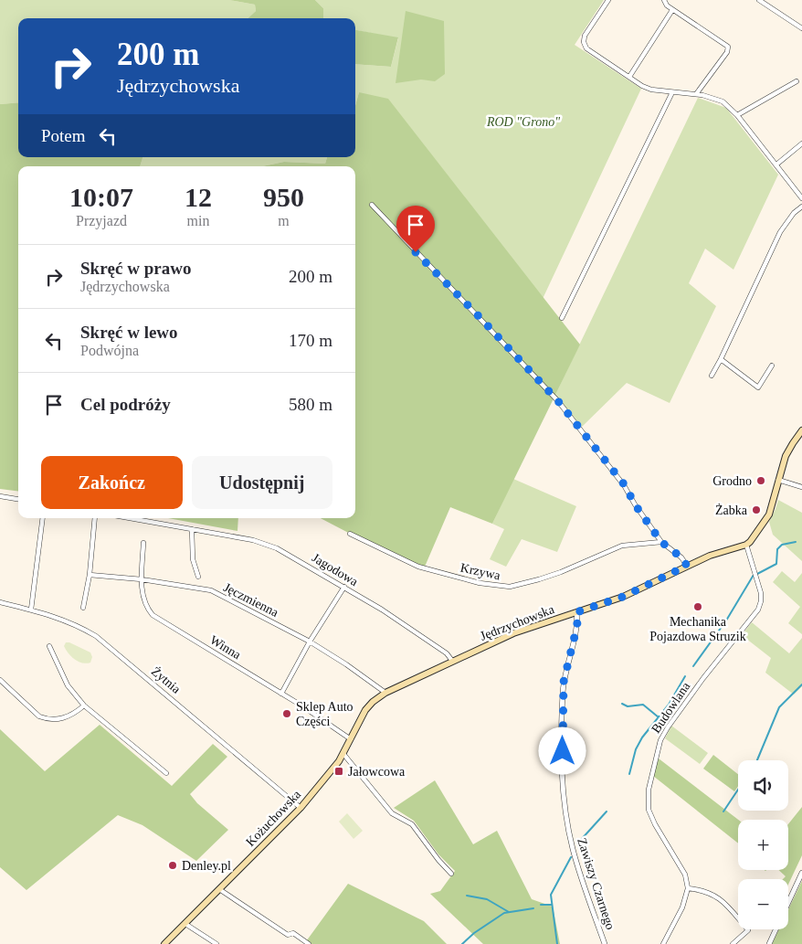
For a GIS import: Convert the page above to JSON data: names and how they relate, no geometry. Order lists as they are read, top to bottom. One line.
{"streets":{"main road":["Jędrzychowska","Kożuchowska"],"street":["Jagodowa","Krzywa","Jęczmienna","Winna","Żytnia","Budowlana","Zawiszy Czarnego"]},"crossings":[["Jagodowa","Jędrzychowska"],["Jęczmienna","Jędrzychowska"],["Jęczmienna","Winna"],["Jędrzychowska","Winna"],["Jędrzychowska","Budowlana"],["Jędrzychowska","Kożuchowska"],["Jędrzychowska","Zawiszy Czarnego"],["Winna","Kożuchowska"],["Żytnia","Kożuchowska"]],"parks":["ROD \"Grono\""],"places":{"other":["Grodno","Żabka","Mechanika Pojazdowa Struzik","Sklep Auto Części","Denley.pl"],"transit":["Jałowcowa"]},"page":{"turn":["200 m","Jędrzychowska"],"then":"Potem","eta":["10:07","Przyjazd","12","min","950","m"],"list":[{"name":"Skręć w prawo","note":"Jędrzychowska","value":"200 m"},{"name":"Skręć w lewo","note":"Podwójna","value":"170 m"},{"name":"Cel podróży","value":"580 m"}],"buttons":["Zakończ","Udostępnij"],"map_buttons":["+","−"]}}
